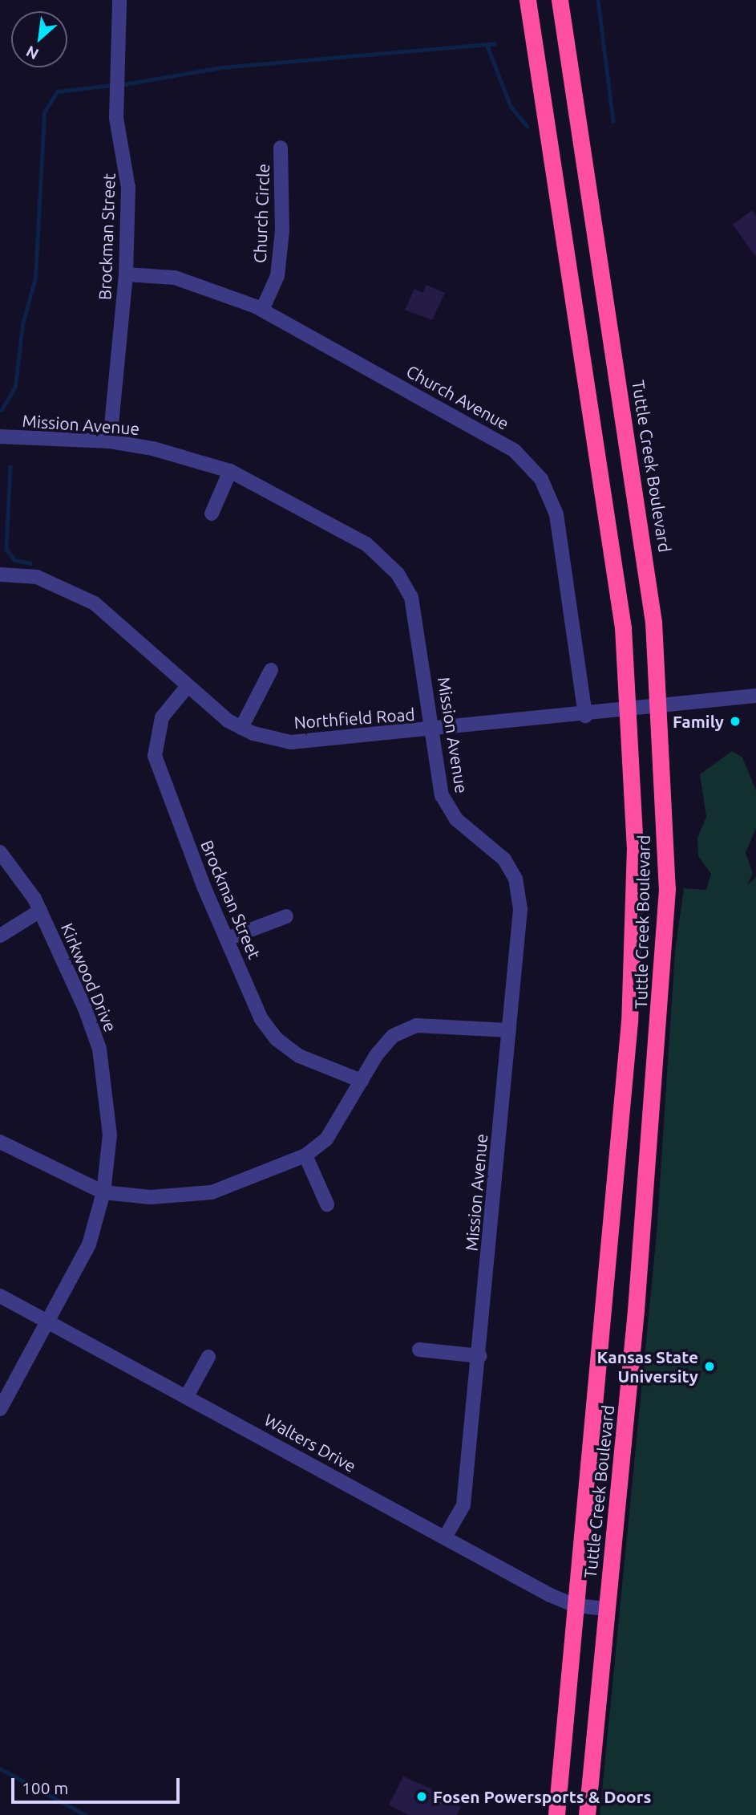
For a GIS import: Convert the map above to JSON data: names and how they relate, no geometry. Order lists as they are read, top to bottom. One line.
{"streets":{"highway":["Tuttle Creek Boulevard"],"street":["Church Circle","Brockman Street","Church Avenue","Mission Avenue","Northfield Road","Kirkwood Drive","Walters Drive"]},"crossings":[["Church Circle","Church Avenue"],["Brockman Street","Church Avenue"],["Brockman Street","Mission Avenue"],["Brockman Street","Northfield Road"],["Church Avenue","Northfield Road"],["Mission Avenue","Northfield Road"],["Mission Avenue","Walters Drive"],["Tuttle Creek Boulevard","Northfield Road"],["Tuttle Creek Boulevard","Walters Drive"],["Kirkwood Drive","Walters Drive"]],"places":["Family","Kansas State University","Fosen Powersports & Doors"],"scale_bar":"100 m","north":"bottom left"}
